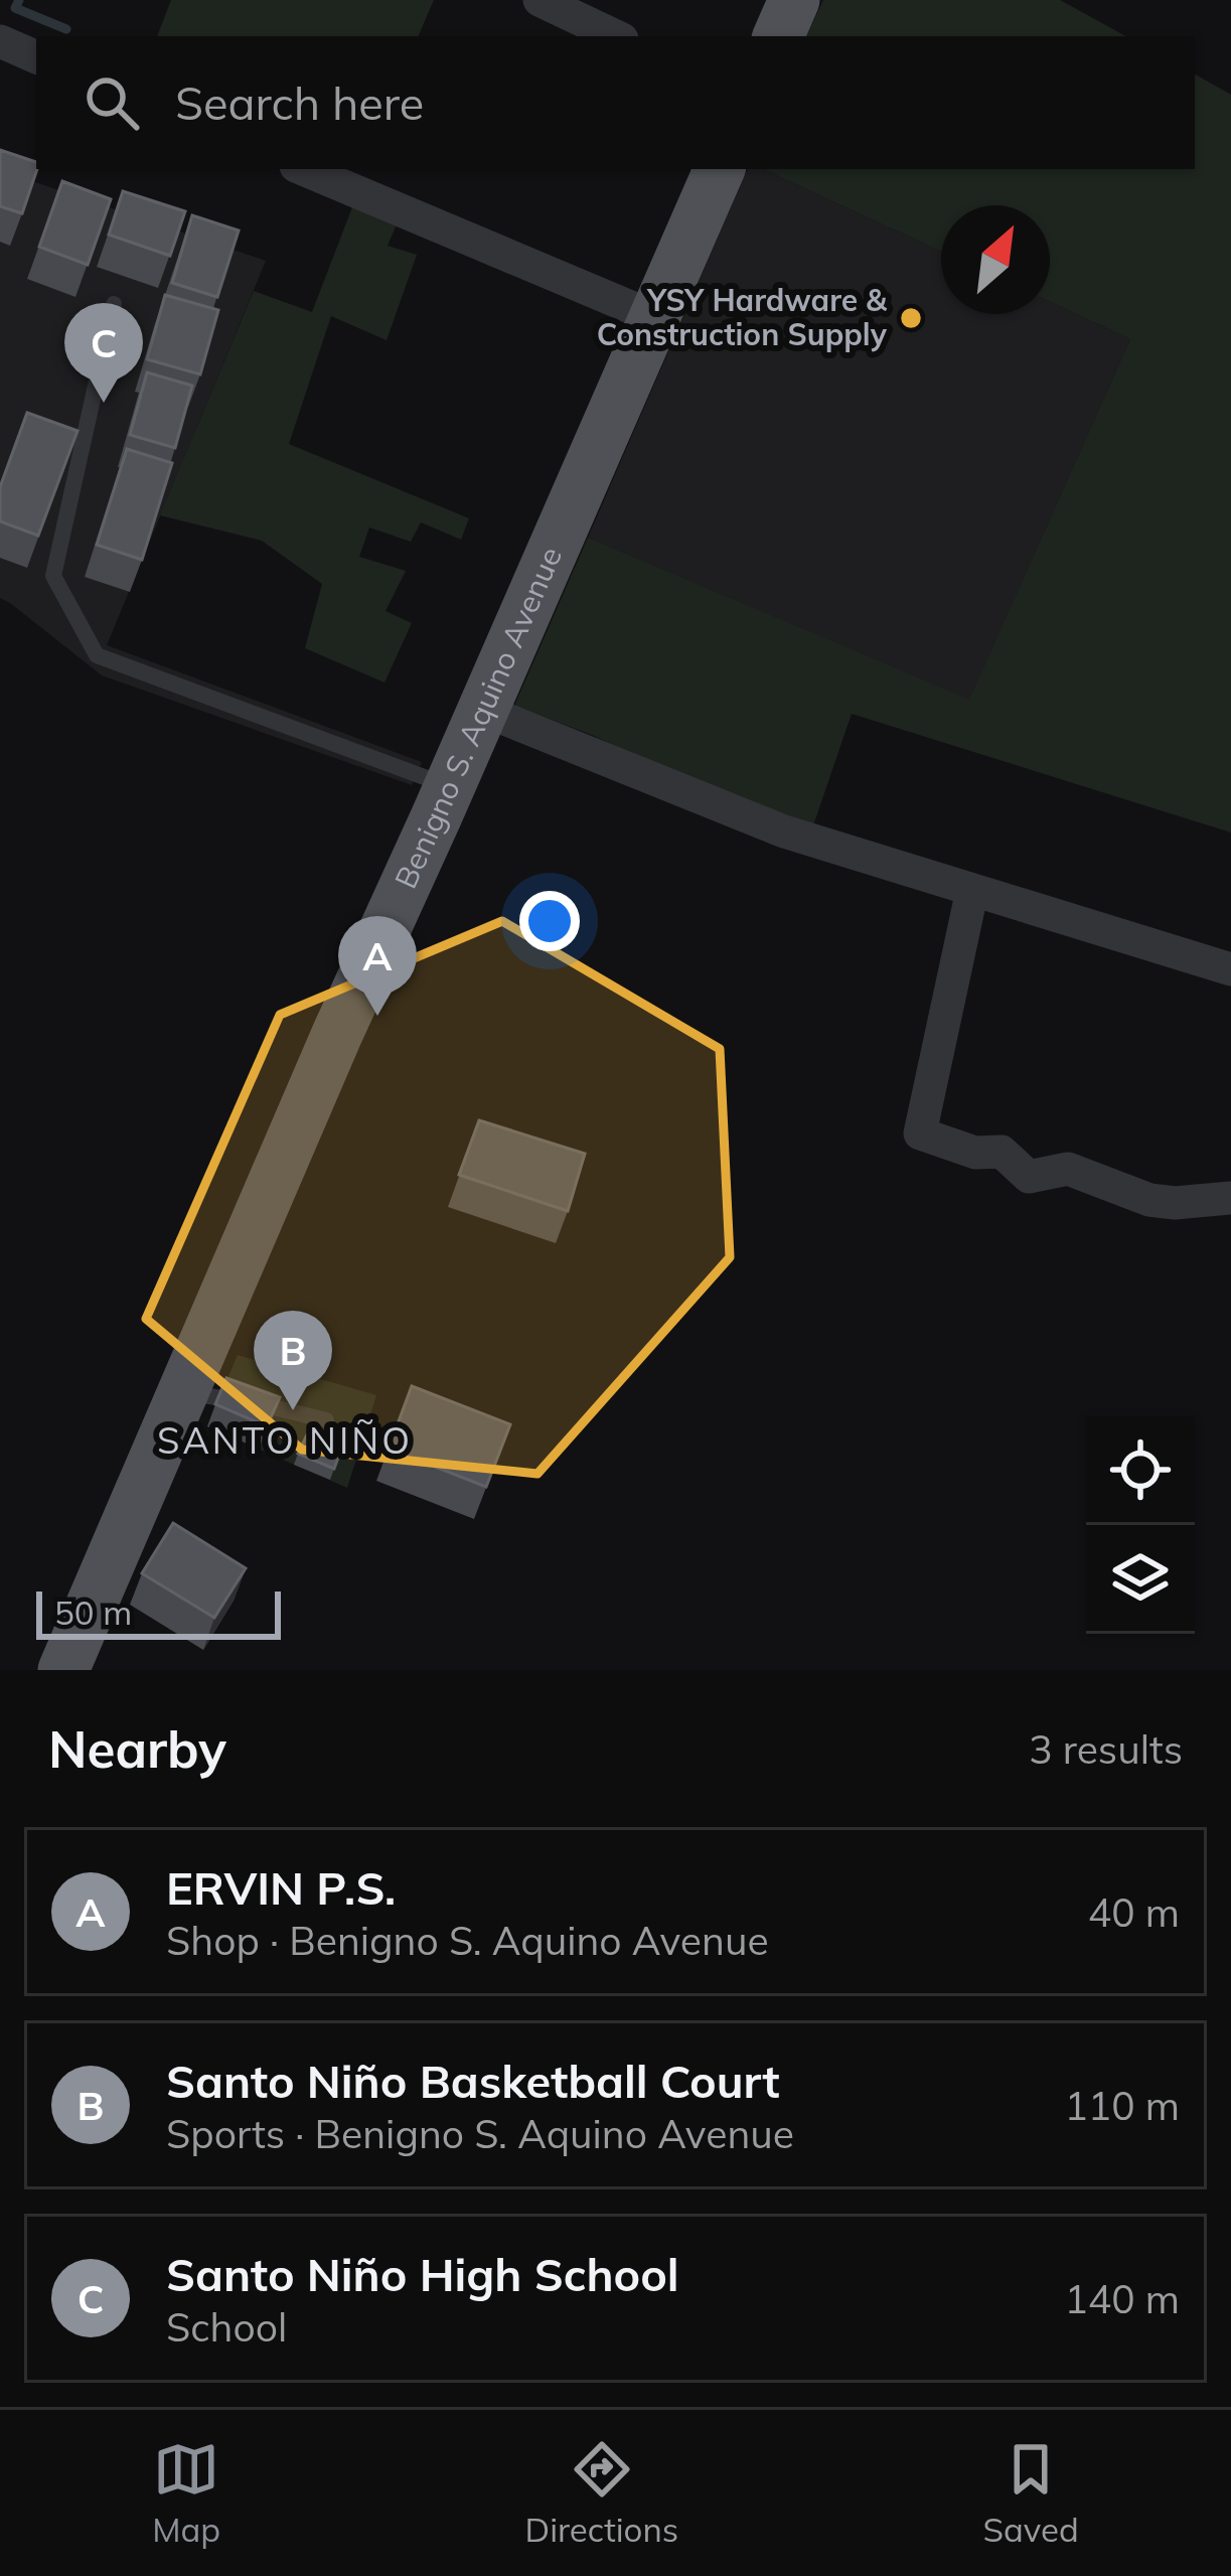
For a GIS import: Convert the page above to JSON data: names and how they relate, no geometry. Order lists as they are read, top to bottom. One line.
{"streets":{"main road":["Benigno S. Aquino Avenue"]},"districts":["SANTO NIÑO"],"places":["YSY Hardware & Construction Supply"],"scale_bar":"50 m","north":"top right","page":{"search":"Search here","pins":["C","A","B"],"scale":"50 m","heading":["Nearby","3 results"],"list":[{"mark":"A","name":"ERVIN P.S.","note":"Shop · Benigno S. Aquino Avenue","value":"40 m"},{"mark":"B","name":"Santo Niño Basketball Court","note":"Sports · Benigno S. Aquino Avenue","value":"110 m"},{"mark":"C","name":"Santo Niño High School","note":"School","value":"140 m"}],"nav":["Map","Directions","Saved"]}}
